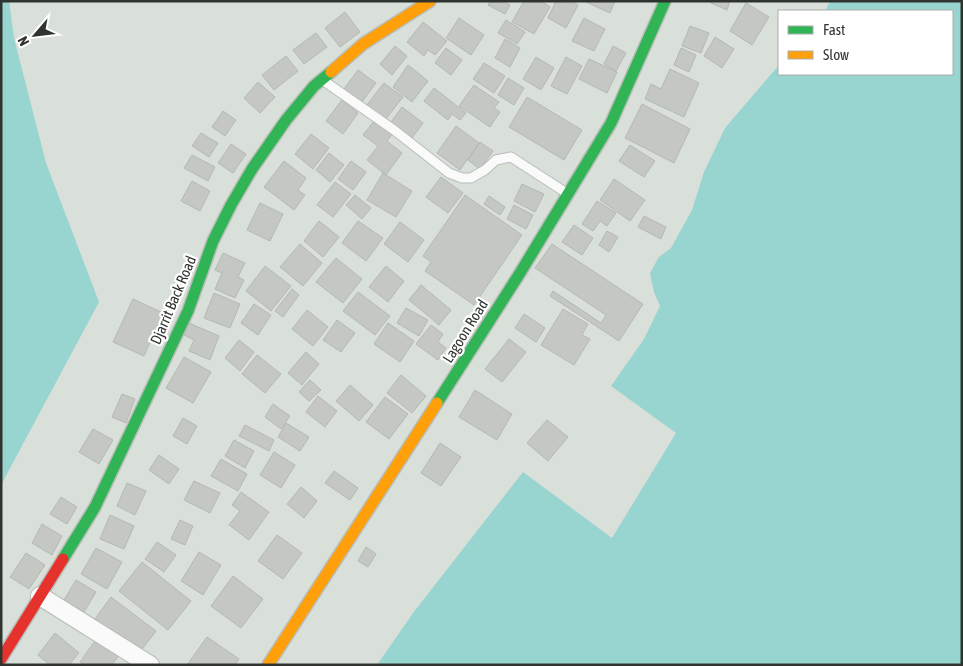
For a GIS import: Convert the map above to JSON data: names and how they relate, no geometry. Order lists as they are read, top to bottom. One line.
{"streets":{"street":["Djarrit Back Road","Lagoon Road"]},"legend":["Fast","Slow"],"north":"bottom left"}
